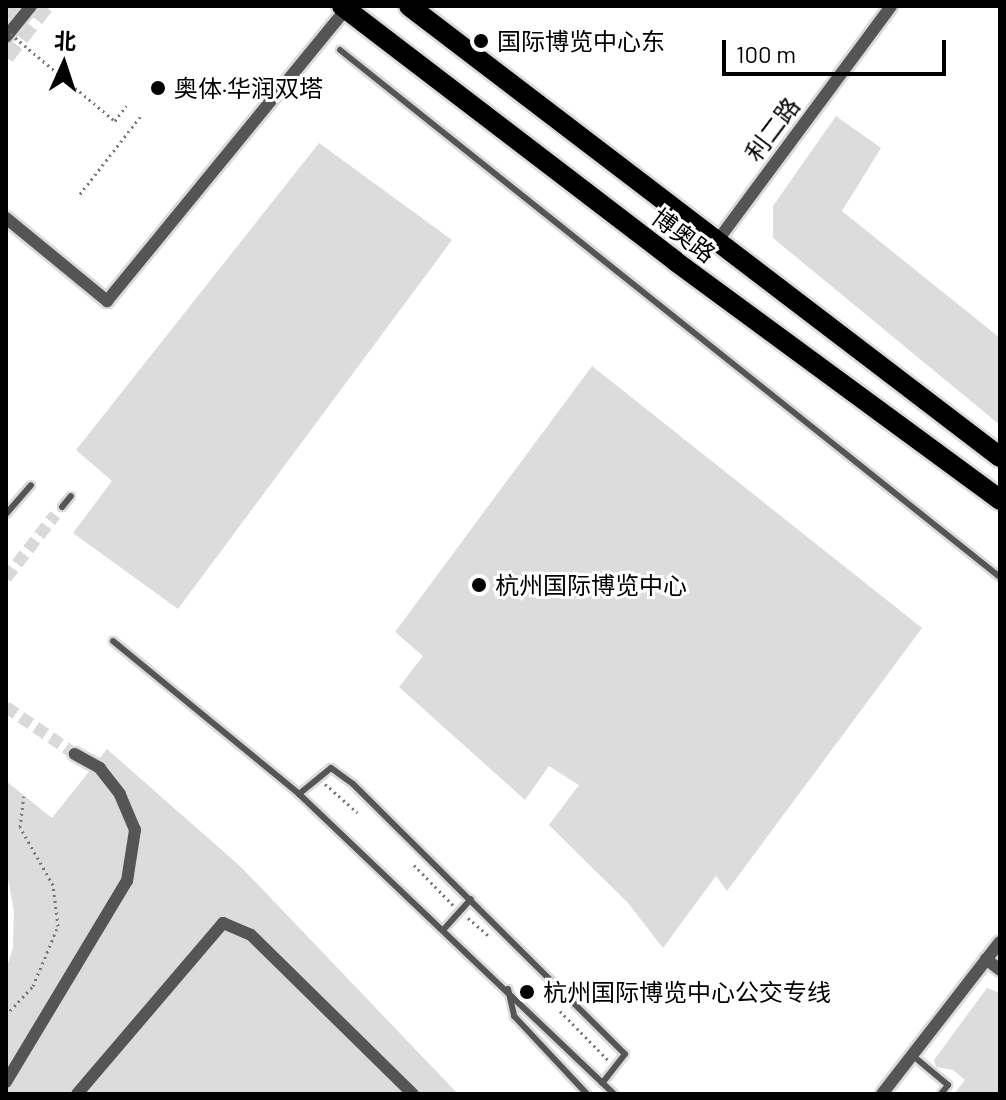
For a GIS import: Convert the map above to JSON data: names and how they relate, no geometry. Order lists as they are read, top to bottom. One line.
{"streets":{"main road":["博奥路"],"street":["利二路"]},"crossings":[["利二路","博奥路"]],"places":["国际博览中心东","奥体·华润双塔","杭州国际博览中心","杭州国际博览中心公交专线"],"scale_bar":"100 m","north":"top"}
